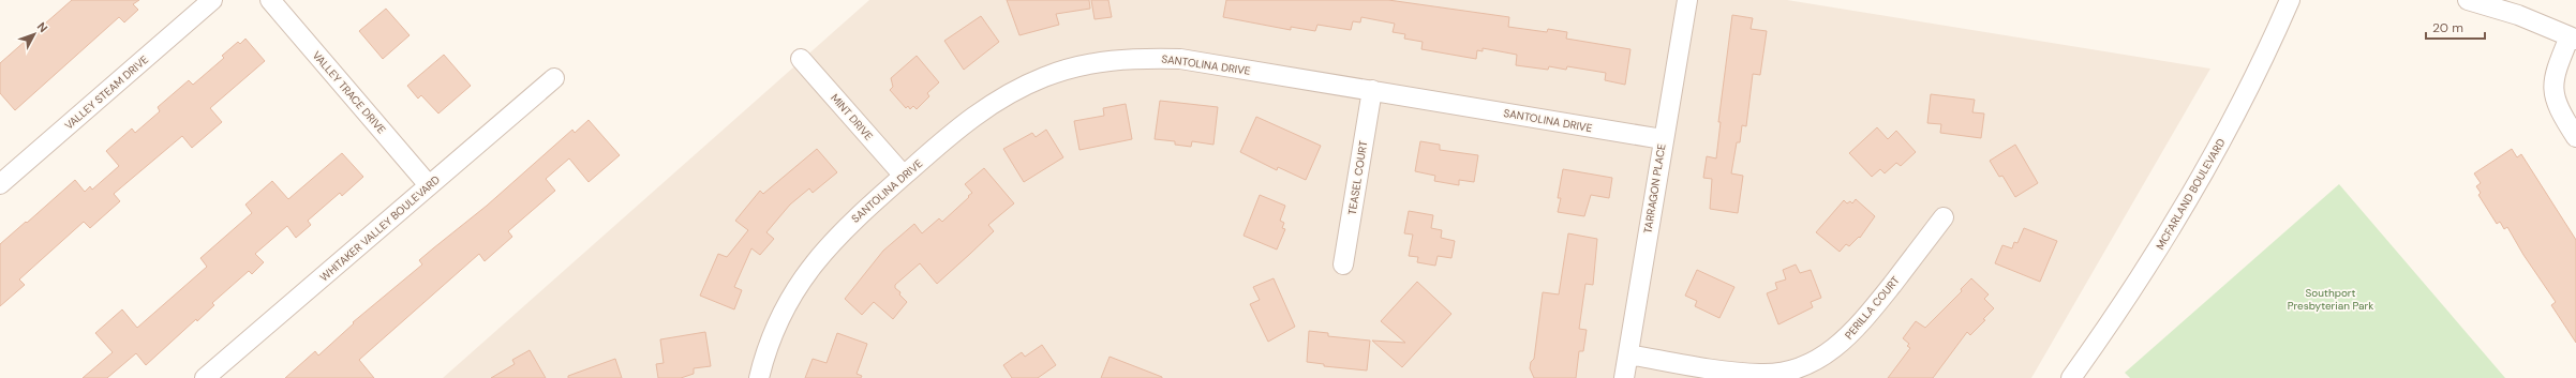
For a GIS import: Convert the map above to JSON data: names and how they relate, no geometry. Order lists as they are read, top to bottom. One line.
{"streets":{"street":["SANTOLINA DRIVE","VALLEY STEAM DRIVE","VALLEY TRACE DRIVE","MINT DRIVE","TEASEL COURT","TARRAGON PLACE","MCFARLAND BOULEVARD","WHITAKER VALLEY BOULEVARD","PERILLA COURT"]},"crossings":[["SANTOLINA DRIVE","MINT DRIVE"],["SANTOLINA DRIVE","TEASEL COURT"],["SANTOLINA DRIVE","TARRAGON PLACE"],["VALLEY TRACE DRIVE","WHITAKER VALLEY BOULEVARD"],["TARRAGON PLACE","PERILLA COURT"]],"parks":["Southport Presbyterian Park"],"scale_bar":"20 m","north":"top right"}
